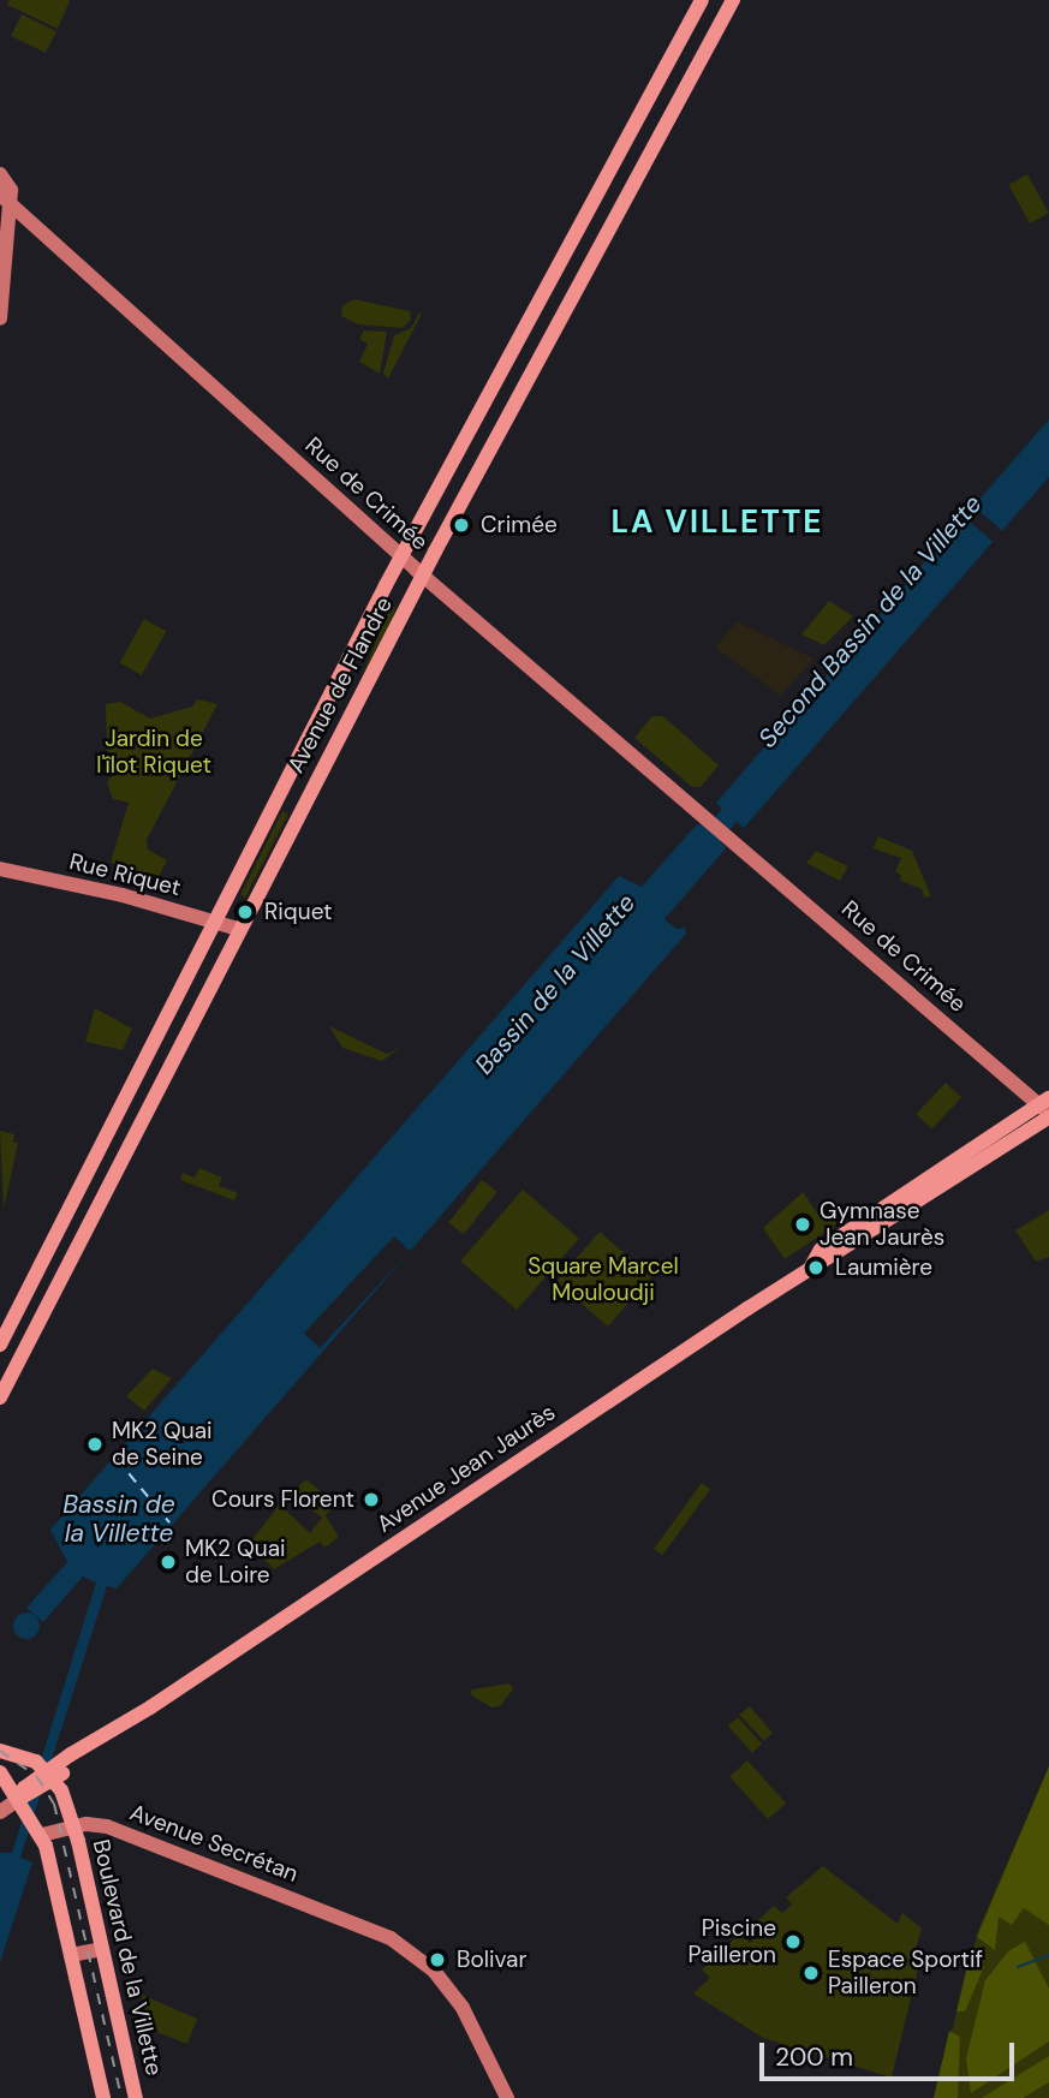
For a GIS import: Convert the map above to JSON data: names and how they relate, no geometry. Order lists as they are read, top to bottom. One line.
{"streets":{"main road":["Avenue de Flandre","Avenue Jean Jaurès","Boulevard de la Villette"],"street":["Rue de Crimée","Rue Riquet","Avenue Secrétan"]},"crossings":[["Rue de Crimée","Avenue de Flandre"],["Rue de Crimée","Avenue Jean Jaurès"],["Avenue de Flandre","Rue Riquet"],["Avenue Jean Jaurès","Boulevard de la Villette"],["Avenue Secrétan","Boulevard de la Villette"]],"districts":["LA VILLETTE"],"water":["Second Bassin de la Villette","Bassin de la Villette"],"parks":["Jardin de l'îlot Riquet","Square Marcel Mouloudji"],"places":["Crimée","Riquet","Gymnase Jean Jaurès","Laumière","MK2 Quai de Seine","Cours Florent","MK2 Quai de Loire","Piscine Pailleron","Bolivar","Espace Sportif Pailleron"],"scale_bar":"200 m"}
